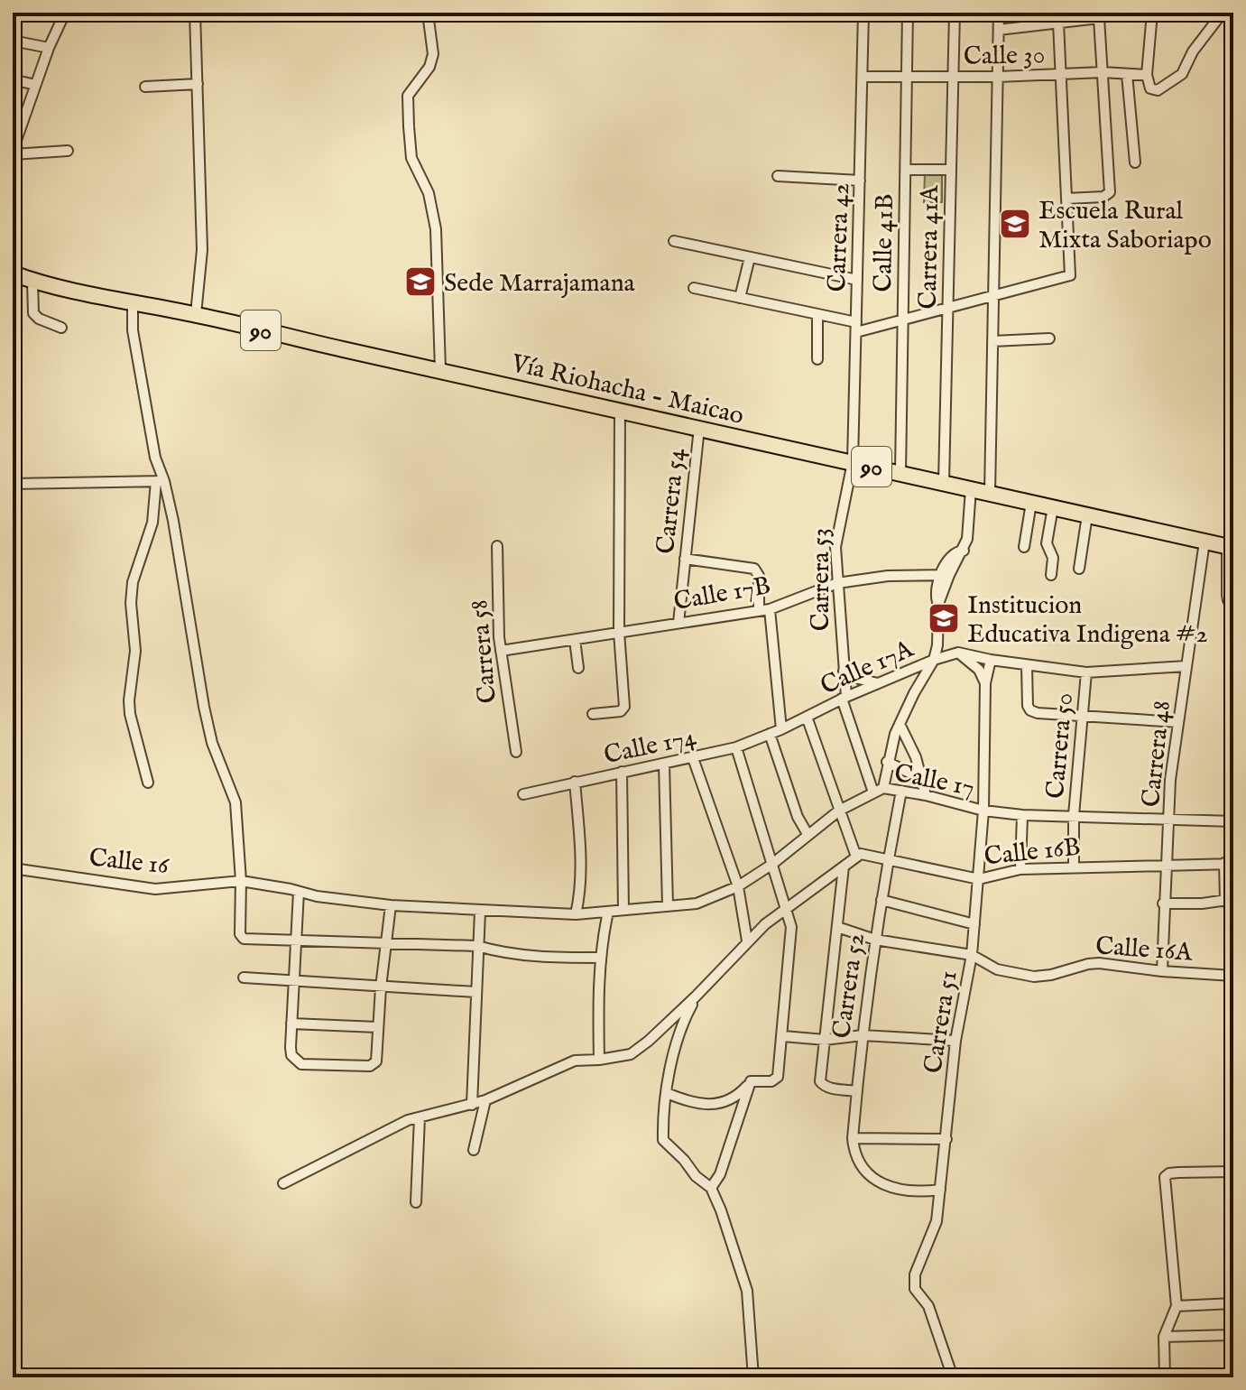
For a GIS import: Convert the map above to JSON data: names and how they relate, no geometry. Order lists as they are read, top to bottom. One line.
{"streets":{"highway":["90","Vía Riohacha - Maicao"],"street":["Calle 30","Carrera 42","Calle 41B","Carrera 41A","Carrera 54","Carrera 53","Calle 17B","Carrera 58","Calle 17A","Calle 174","Carrera 50","Carrera 48","Calle 17","Calle 16B","Calle 16","Calle 16A","Carrera 52","Carrera 51"]},"crossings":[["Calle 30","Carrera 42"],["Calle 30","Calle 41B"],["Calle 30","Carrera 41A"],["Carrera 42","Vía Riohacha - Maicao"],["Carrera 42","Carrera 53"],["Calle 41B","Vía Riohacha - Maicao"],["Carrera 41A","Vía Riohacha - Maicao"],["Vía Riohacha - Maicao","Carrera 54"],["Vía Riohacha - Maicao","Carrera 53"],["Vía Riohacha - Maicao","Carrera 48"],["Carrera 54","Calle 17B"],["Carrera 53","Calle 17B"],["Carrera 53","Calle 17A"],["Carrera 53","Calle 174"],["Carrera 53","Calle 17"],["Calle 17B","Carrera 58"],["Calle 17A","Calle 174"],["Calle 17A","Carrera 50"],["Calle 17A","Carrera 48"],["Calle 17A","Carrera 51"],["Carrera 50","Calle 17"],["Carrera 50","Calle 16B"],["Carrera 48","Calle 17"],["Carrera 48","Calle 16B"],["Carrera 48","Calle 16A"],["Calle 17","Calle 16"],["Calle 17","Carrera 52"],["Calle 17","Carrera 51"],["Calle 16B","Carrera 52"],["Calle 16B","Carrera 51"],["Calle 16A","Carrera 51"],["Carrera 52","Carrera 51"]],"places":{"school or university":["Escuela Rural Mixta Saboriapo","Sede Marrajamana","Institucion Educativa Indigena #2"]}}
